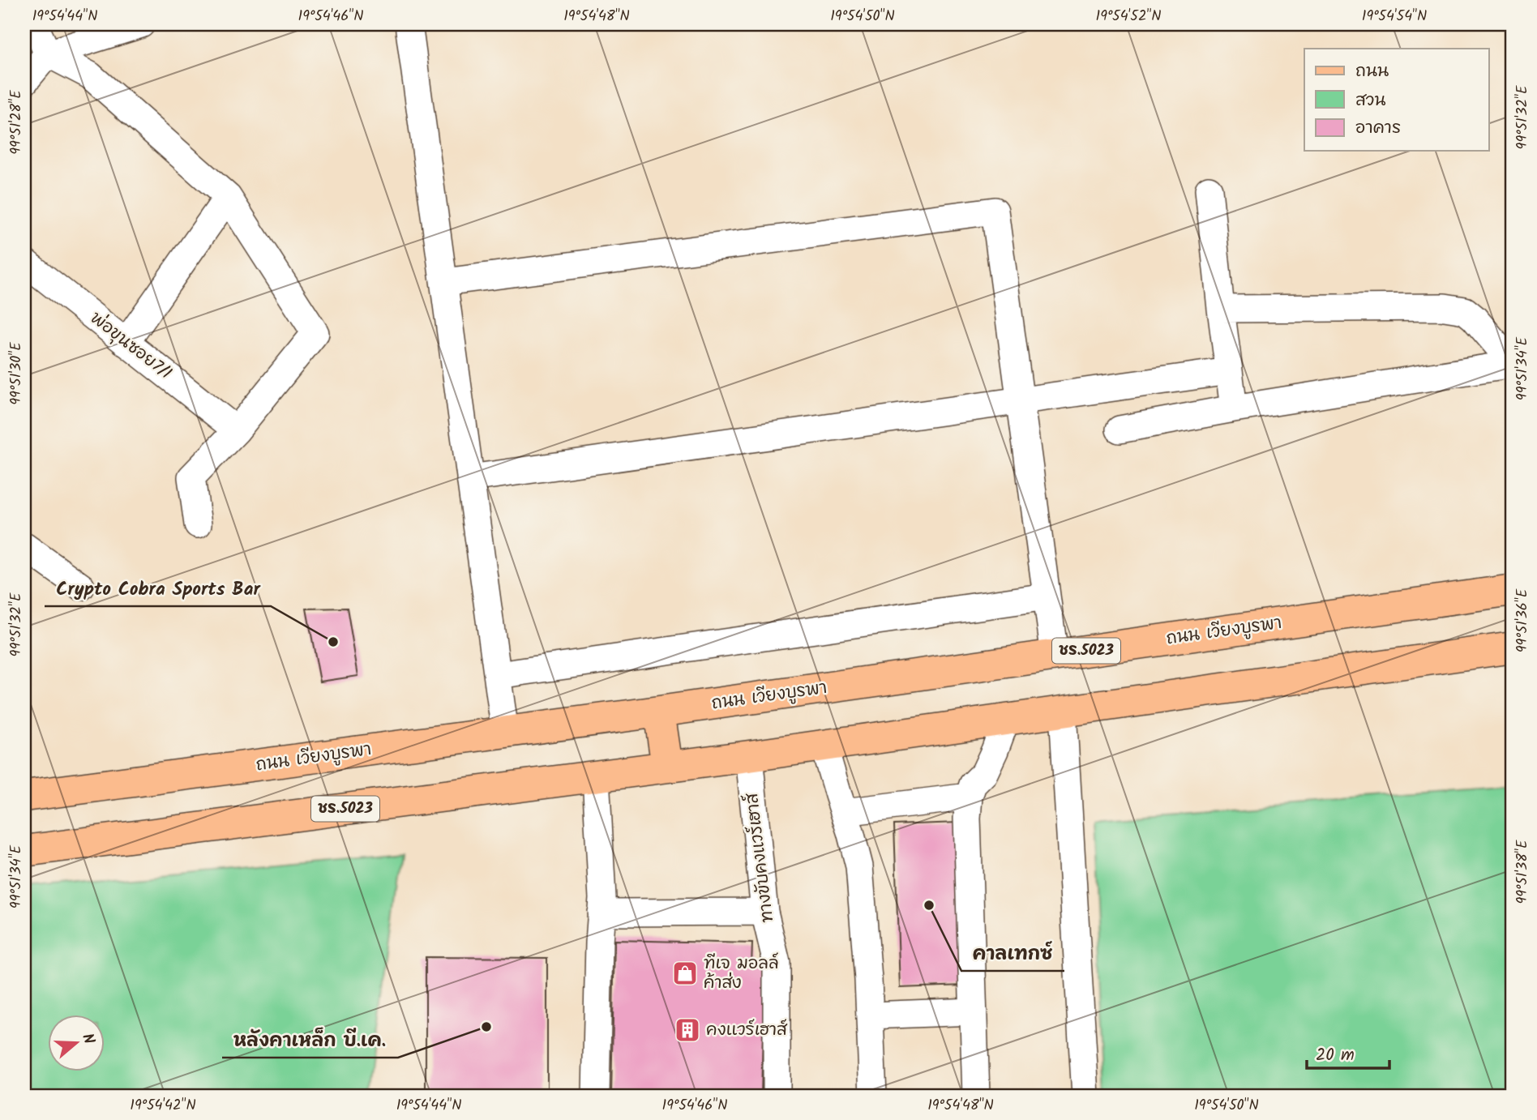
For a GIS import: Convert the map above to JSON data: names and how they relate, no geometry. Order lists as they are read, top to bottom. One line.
{"streets":{"main road":["ถนน เวียงบูรพา","ชร.5023"],"street":["พ่อขุนซอย7/1","ทางขับคงแวร์เฮาส์"]},"crossings":[["ชร.5023","ทางขับคงแวร์เฮาส์"]],"places":{"other":["Crypto Cobra Sports Bar","คาลเทกซ์","หลังคาเหล็ก บี.เค."],"shop":["ทีเจ มอลล์ ค้าส่ง"],"building":["คงแวร์เฮาส์"]},"legend":["ถนน","สวน","อาคาร"],"scale_bar":"20 m","north":"right","coordinates":["19°54'44\"N","19°54'46\"N","19°54'48\"N","19°54'50\"N","19°54'52\"N","19°54'54\"N","99°51'32\"E","99°51'28\"E","99°51'34\"E","99°51'30\"E","99°51'36\"E","99°51'38\"E","19°54'42\"N"]}
